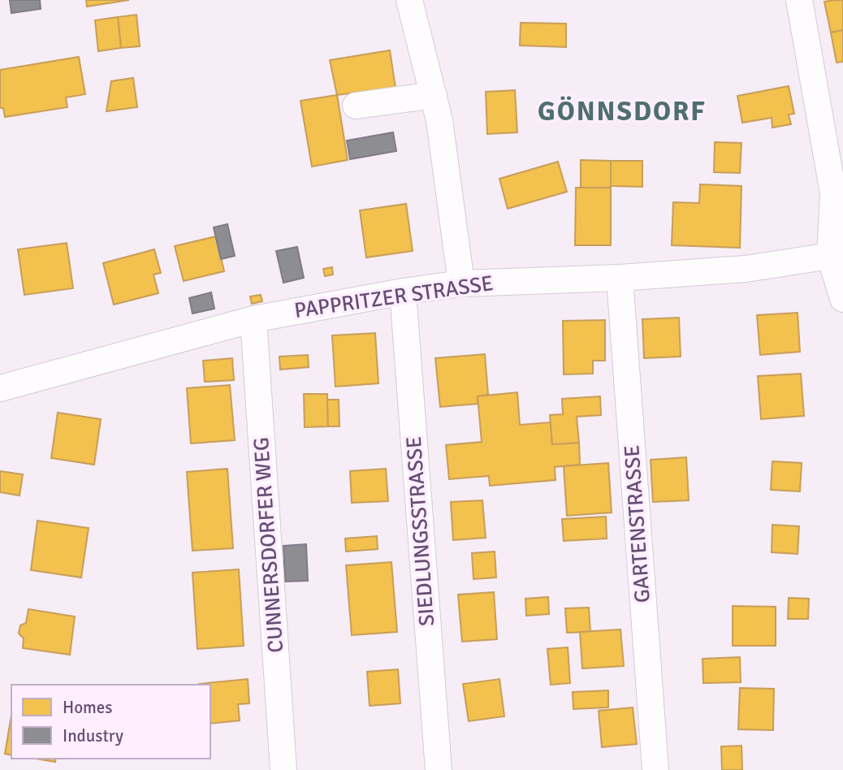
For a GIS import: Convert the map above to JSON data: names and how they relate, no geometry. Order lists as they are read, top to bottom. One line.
{"streets":{"street":["PAPPRITZER STRASSE","GARTENSTRASSE","SIEDLUNGSSTRASSE","CUNNERSDORFER WEG"]},"crossings":[["PAPPRITZER STRASSE","GARTENSTRASSE"],["PAPPRITZER STRASSE","SIEDLUNGSSTRASSE"],["PAPPRITZER STRASSE","CUNNERSDORFER WEG"]],"districts":["GÖNNSDORF"],"legend":["Homes","Industry"]}
